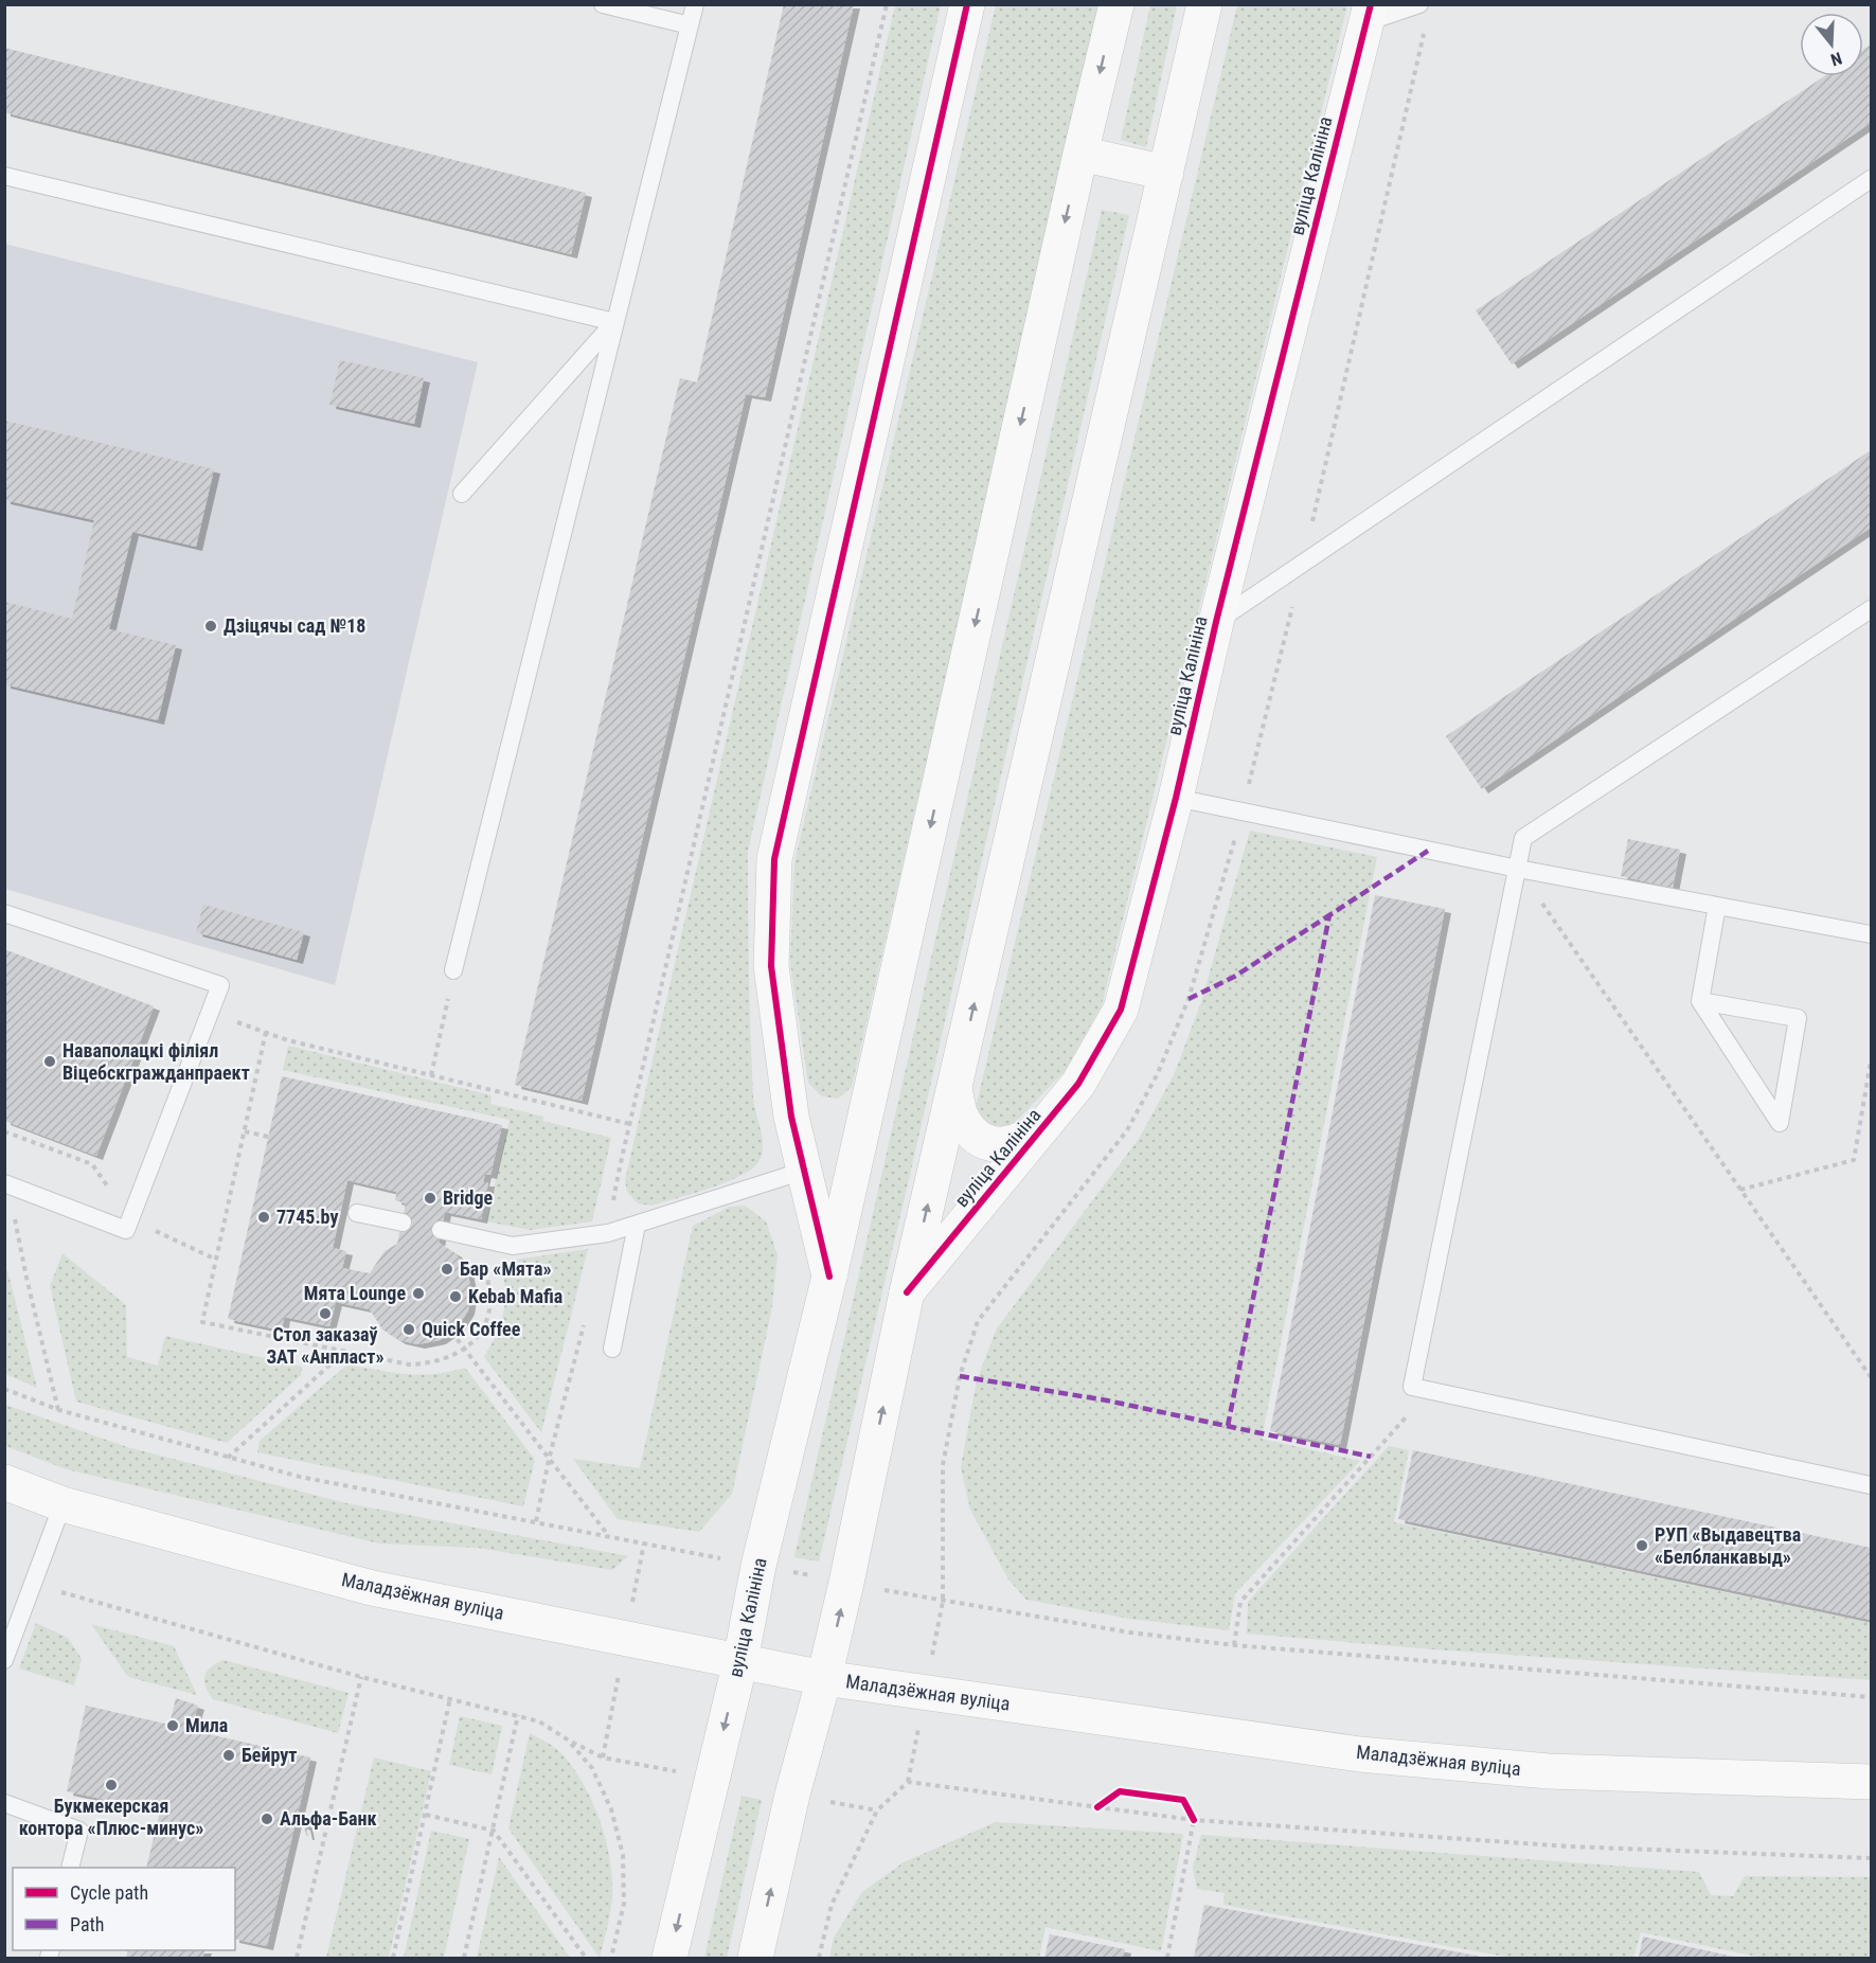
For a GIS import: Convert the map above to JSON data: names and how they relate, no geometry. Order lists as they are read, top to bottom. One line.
{"streets":{"main road":["вуліца Калініна","Маладзёжная вуліца"]},"crossings":[["вуліца Калініна","Маладзёжная вуліца"]],"places":["Дзіцячы сад №18","Наваполацкі філіял Віцебскгражданпраект","Bridge","7745.by","Бар «Мята»","Мята Lounge","Kebab Mafia","Стол заказаў ЗАТ «Анпласт»","Quick Coffee","РУП «Выдавецтва «Белбланкавыд»","Мила","Бейрут","Букмекерская контора «Плюс-минус»","Альфа-Банк"],"legend":["Cycle path","Path"],"north":"bottom"}
